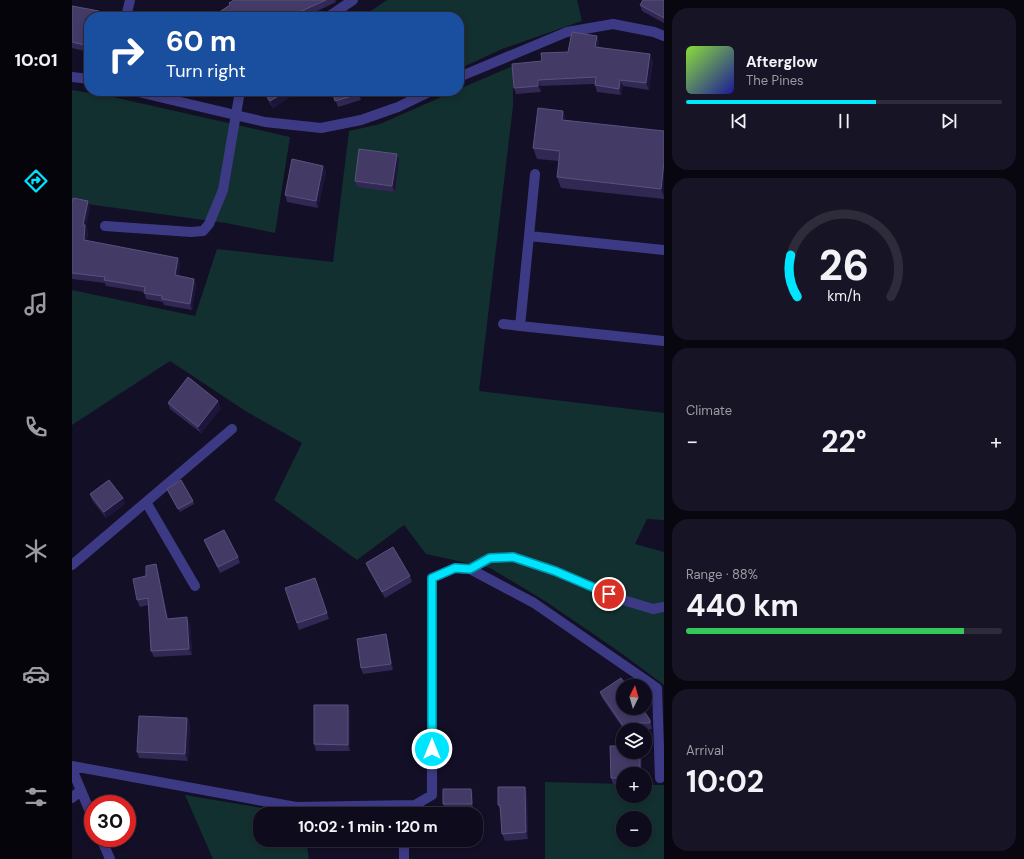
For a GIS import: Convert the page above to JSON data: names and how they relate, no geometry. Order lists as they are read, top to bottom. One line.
{"north":"top","page":{"tabs":"10:01","turn":["60 m","Turn right"],"song":["Afterglow","The Pines"],"tile":["Climate",["Range · 88%","440 km"],["Arrival","10:02"]],"heat":["−","22°","+"],"map_buttons":["+","−"],"limit":"30","trip":"10:02 · 1 min · 120 m","gauge":["26","km/h"]}}
